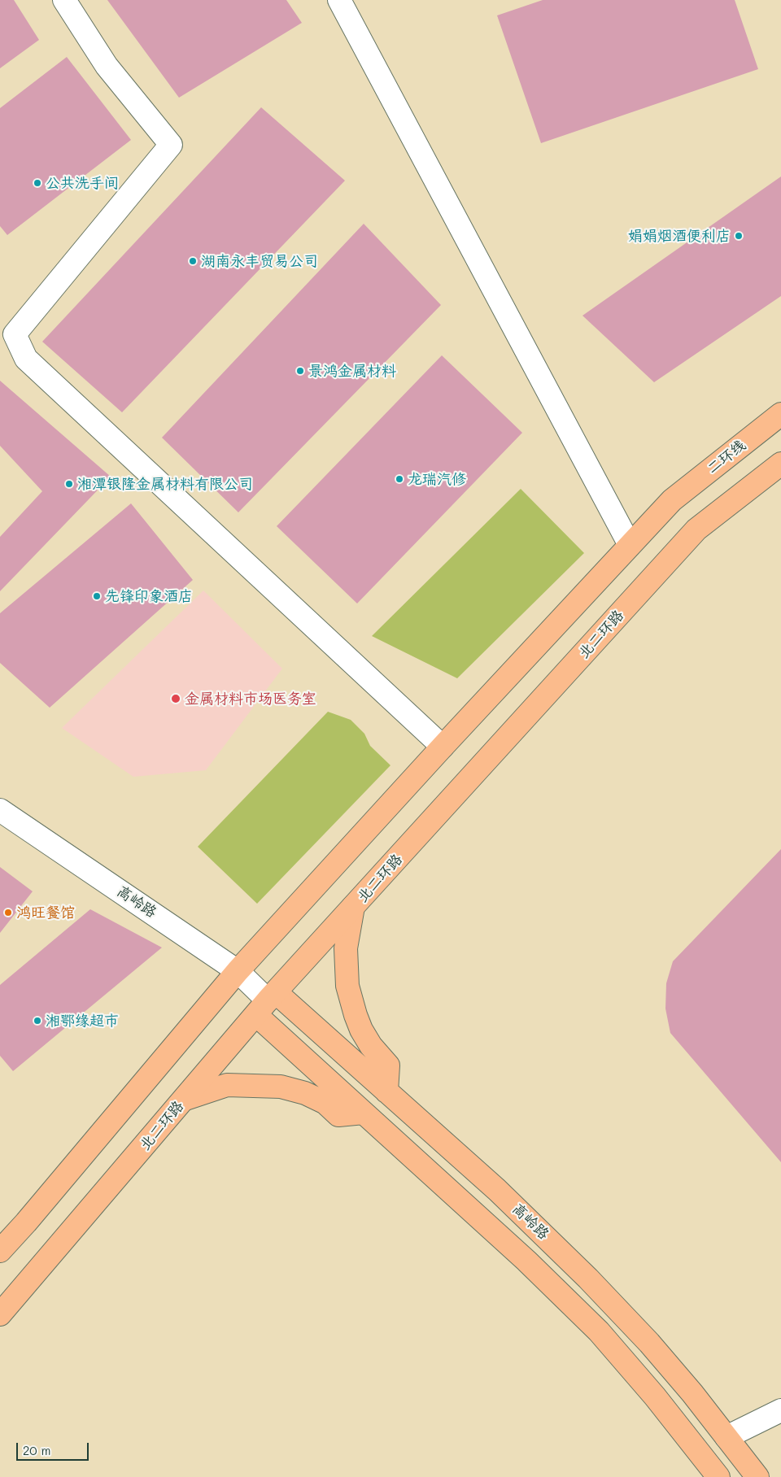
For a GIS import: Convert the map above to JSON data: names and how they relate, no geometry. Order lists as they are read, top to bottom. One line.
{"streets":{"main road":["二环线","北二环路","高岭路"]},"crossings":[["北二环路","高岭路"]],"places":["公共洗手间","娟娟烟酒便利店","湖南永丰贸易公司","景鸿金属材料","龙瑞汽修","湘潭银隆金属材料有限公司","先锋印象酒店","金属材料市场医务室","鸿旺餐馆","湘鄂缘超市"],"scale_bar":"20 m"}
